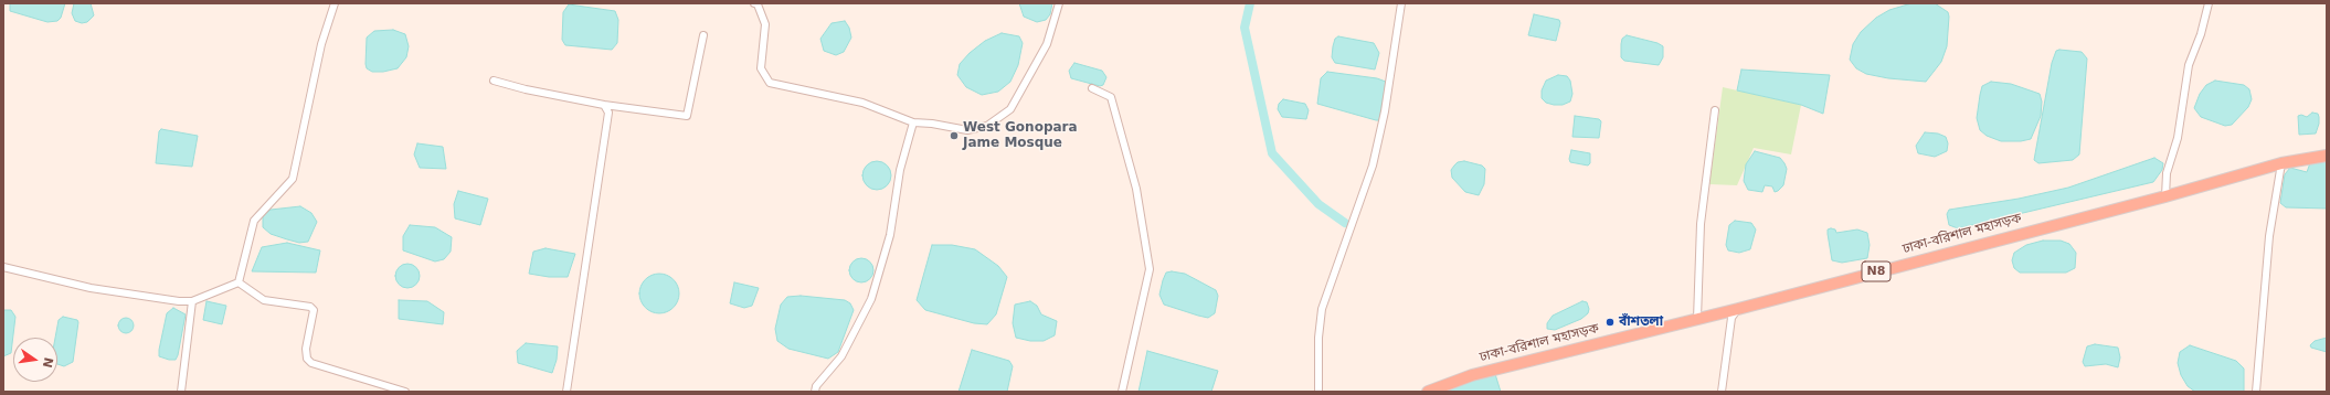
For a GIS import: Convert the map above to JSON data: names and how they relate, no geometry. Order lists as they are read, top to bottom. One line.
{"streets":{"highway":["ঢাকা-বরিশাল মহাসড়ক","N8"]},"places":["West Gonopara Jame Mosque","বাঁশতলা"],"north":"right"}
